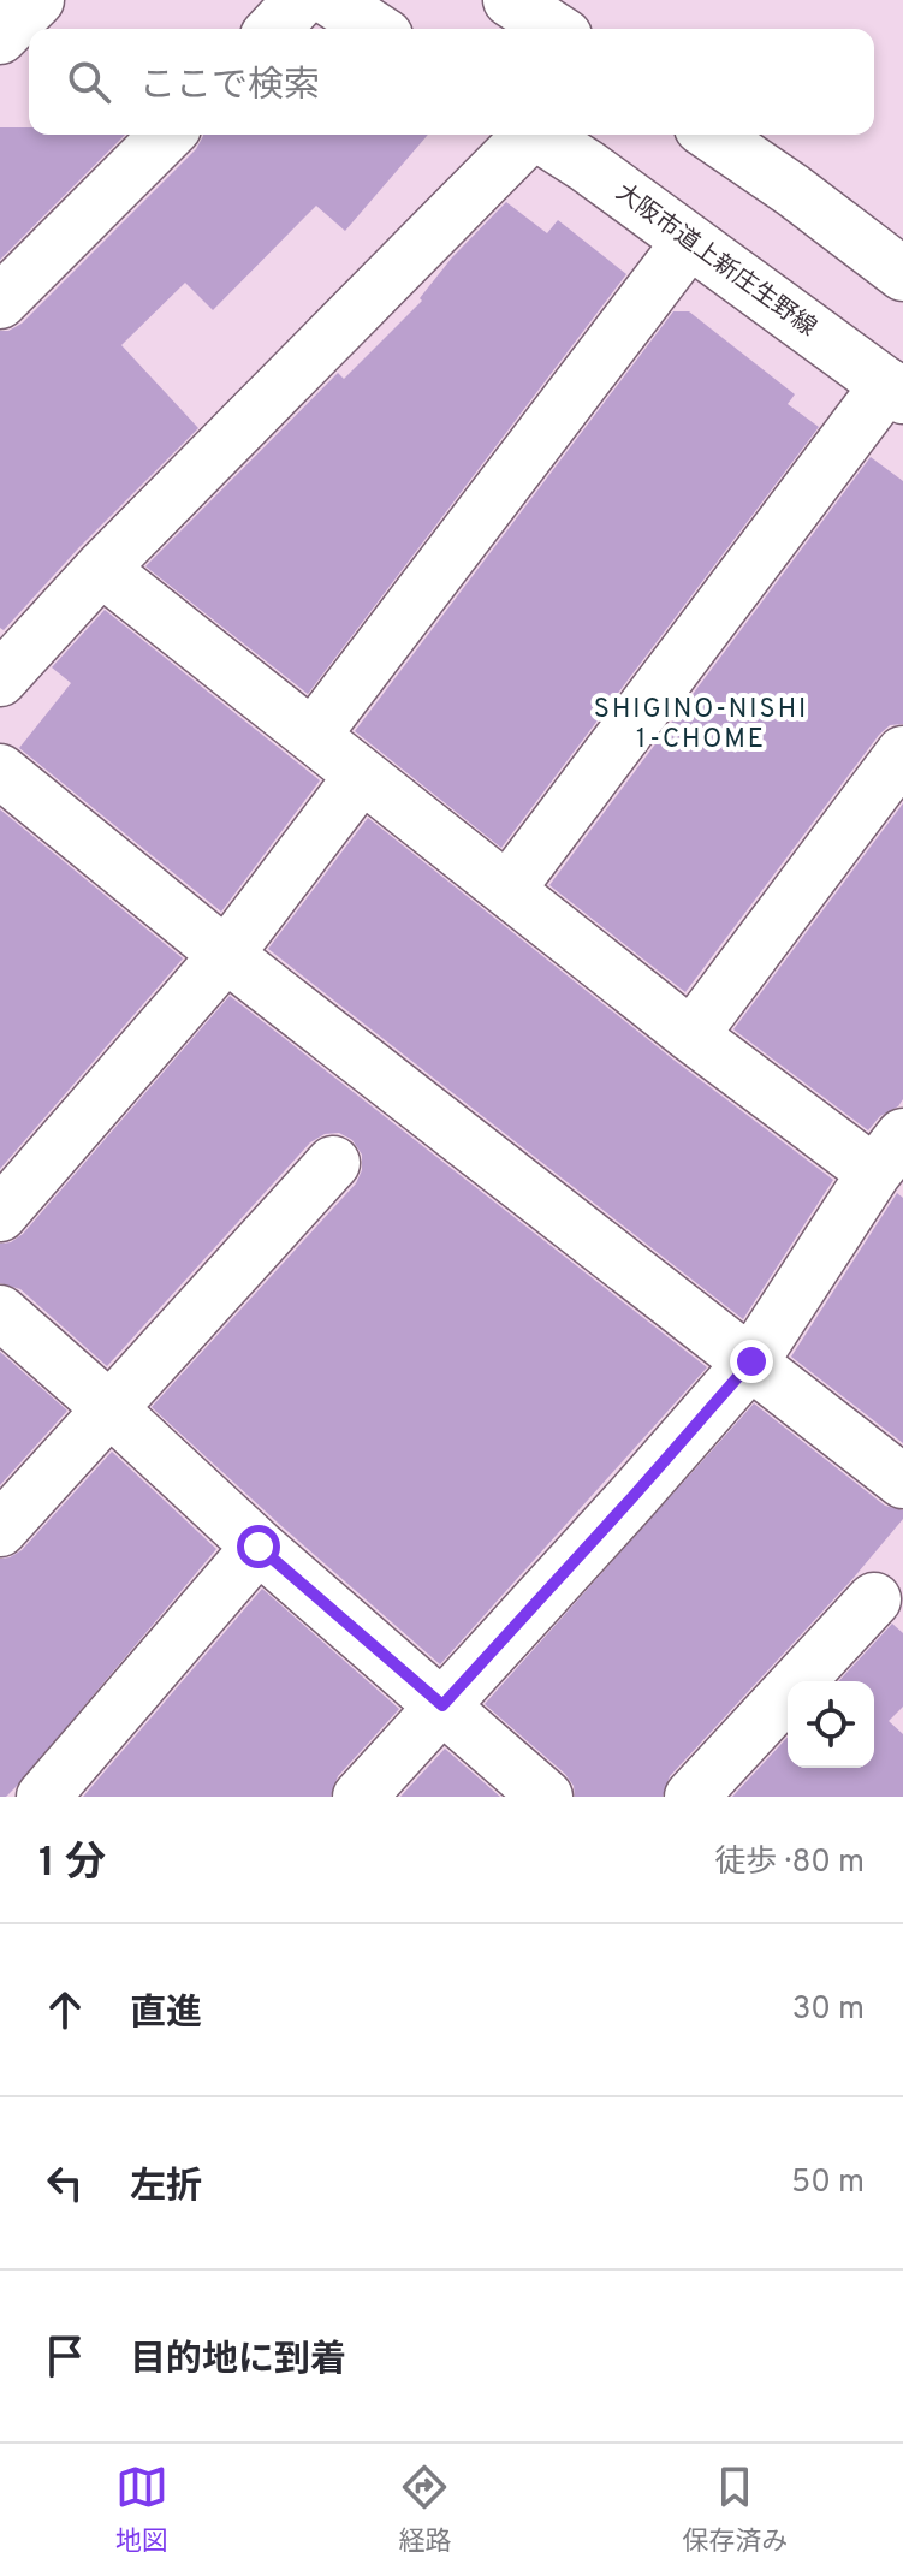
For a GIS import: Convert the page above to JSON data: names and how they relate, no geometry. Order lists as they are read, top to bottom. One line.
{"streets":{"street":["大阪市道上新庄生野線"]},"districts":["SHIGINO-NISHI 1-CHOME"],"page":{"search":"ここで検索","heading":["1 分","徒歩 · 80 m"],"list":[["直進","30 m"],["左折","50 m"],"目的地に到着"],"nav":["地図","経路","保存済み"]}}
